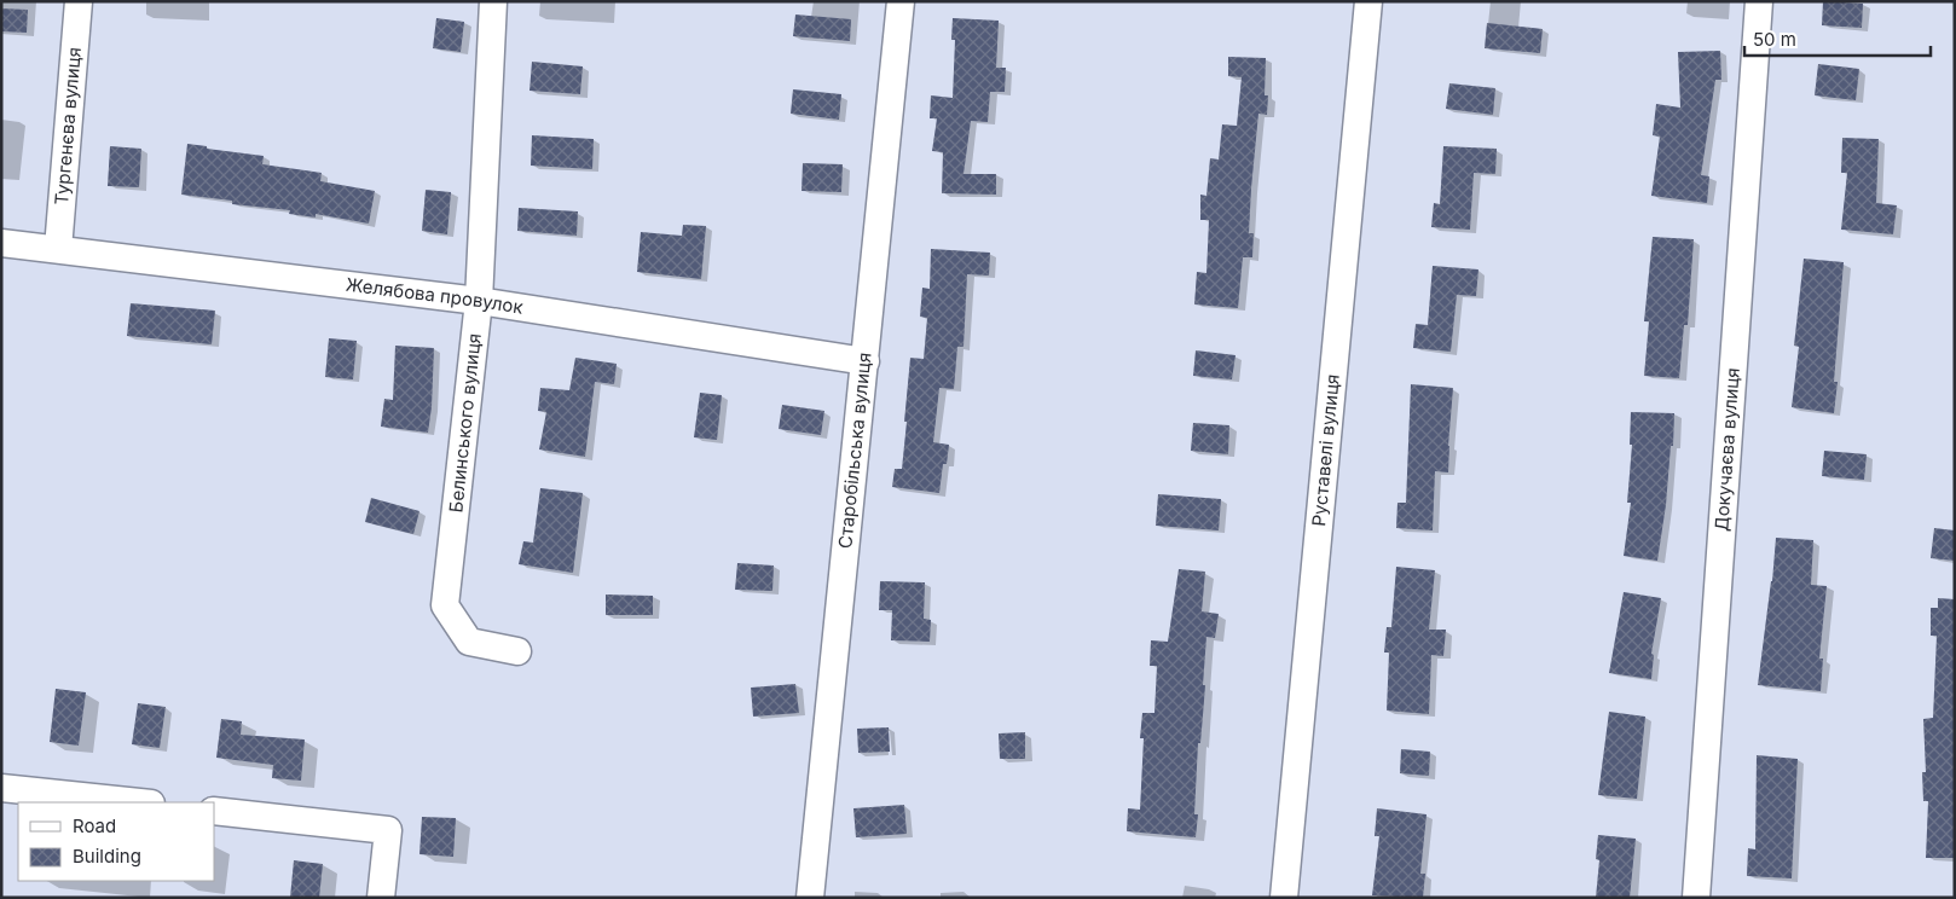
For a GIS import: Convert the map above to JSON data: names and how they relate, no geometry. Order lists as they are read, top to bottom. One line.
{"streets":{"street":["Тургенєва вулиця","Желябова провулок","Белинського вулиця","Старобільська вулиця","Руставелі вулиця","Докучаєва вулиця"]},"crossings":[["Тургенєва вулиця","Желябова провулок"],["Желябова провулок","Белинського вулиця"],["Желябова провулок","Старобільська вулиця"]],"legend":["Road","Building"],"scale_bar":"50 m"}
